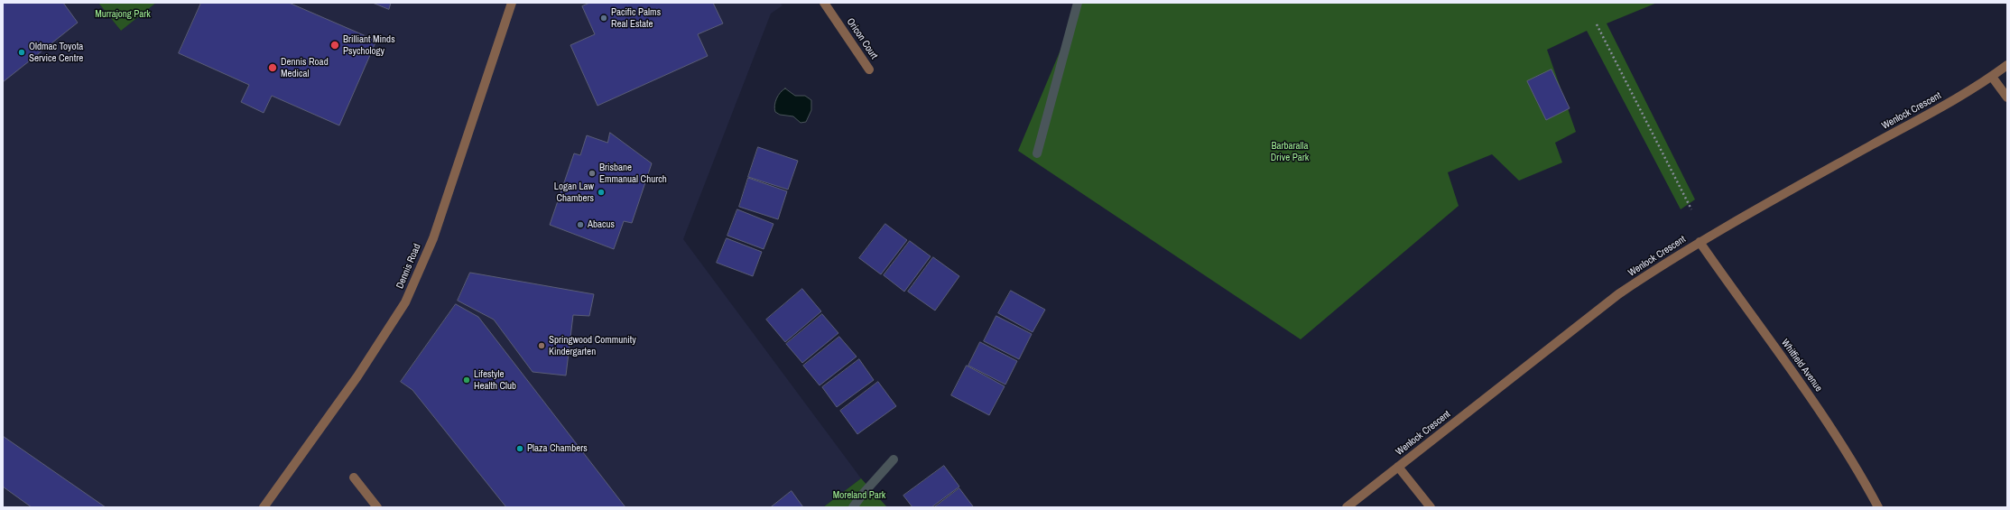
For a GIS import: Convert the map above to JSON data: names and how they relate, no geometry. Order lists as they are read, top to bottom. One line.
{"streets":{"street":["Oricon Court","Wenlock Crescent","Dennis Road","Whitfield Avenue"]},"crossings":[["Wenlock Crescent","Whitfield Avenue"]],"parks":["Murrajong Park","Barbaralla Drive Park","Moreland Park"],"places":["Pacific Palms Real Estate","Brilliant Minds Psychology","Oldmac Toyota Service Centre","Dennis Road Medical","Brisbane Emmanual Church","Logan Law Chambers","Abacus","Springwood Community Kindergarten","Lifestyle Health Club","Plaza Chambers"]}
